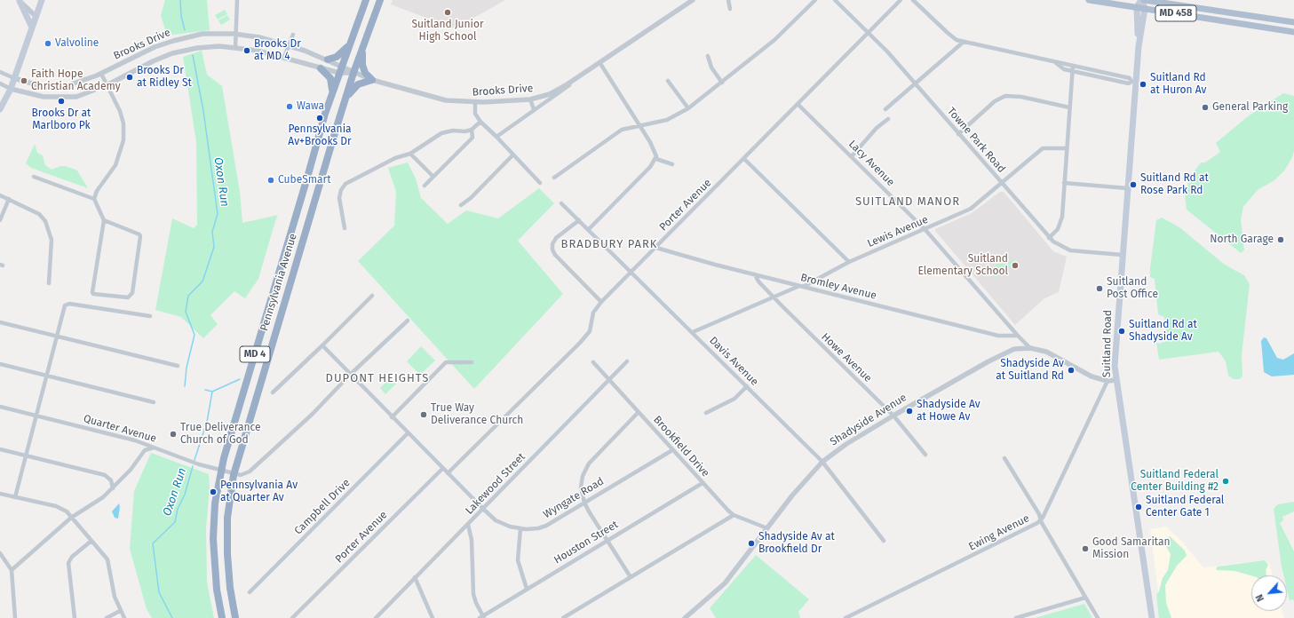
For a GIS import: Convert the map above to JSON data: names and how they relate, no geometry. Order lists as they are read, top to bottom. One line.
{"streets":{"highway":["Pennsylvania Avenue","MD 4"],"main road":["MD 458","Suitland Road"],"street":["Brooks Drive","Towne Park Road","Lacy Avenue","Porter Avenue","Lewis Avenue","Bromley Avenue","Howe Avenue","Davis Avenue","Shadyside Avenue","Quarter Avenue","Brookfield Drive","Lakewood Street","Wyngate Road","Campbell Drive","Ewing Avenue","Houston Street"]},"crossings":[["MD 458","Suitland Road"],["Brooks Drive","Pennsylvania Avenue"],["Towne Park Road","Porter Avenue"],["Towne Park Road","Lewis Avenue"],["Towne Park Road","Suitland Road"],["Lacy Avenue","Porter Avenue"],["Lacy Avenue","Lewis Avenue"],["Lacy Avenue","Bromley Avenue"],["Lacy Avenue","Shadyside Avenue"],["Porter Avenue","Bromley Avenue"],["Porter Avenue","Davis Avenue"],["Porter Avenue","Wyngate Road"],["Lewis Avenue","Bromley Avenue"],["Lewis Avenue","Howe Avenue"],["Lewis Avenue","Davis Avenue"],["Pennsylvania Avenue","Quarter Avenue"],["Bromley Avenue","Howe Avenue"],["Suitland Road","Shadyside Avenue"],["Howe Avenue","Shadyside Avenue"],["Davis Avenue","Shadyside Avenue"],["Shadyside Avenue","Brookfield Drive"],["Shadyside Avenue","Ewing Avenue"],["Brookfield Drive","Lakewood Street"],["Brookfield Drive","Wyngate Road"],["Brookfield Drive","Houston Street"],["Lakewood Street","Wyngate Road"],["Wyngate Road","Campbell Drive"]],"districts":["SUITLAND MANOR","BRADBURY PARK","DUPONT HEIGHTS"],"water":["Oxon Run"],"places":["Suitland Junior High School","Valvoline","Brooks Dr at MD 4","Brooks Dr at Ridley St","Faith Hope Christian Academy","Suitland Rd at Huron Av","Brooks Dr at Marlboro Pk","Wawa","General Parking","Pennsylvania Av+Brooks Dr","CubeSmart","Suitland Rd at Rose Park Rd","North Garage","Suitland Elementary School","Suitland Post Office","Suitland Rd at Shadyside Av","Shadyside Av at Suitland Rd","Shadyside Av at Howe Av","True Way Deliverance Church","True Deliverance Church of God","Suitland Federal Center Building #2","Pennsylvania Av at Quarter Av","Suitland Federal Center Gate 1","Shadyside Av at Brookfield Dr","Good Samaritan Mission"],"north":"bottom left"}
